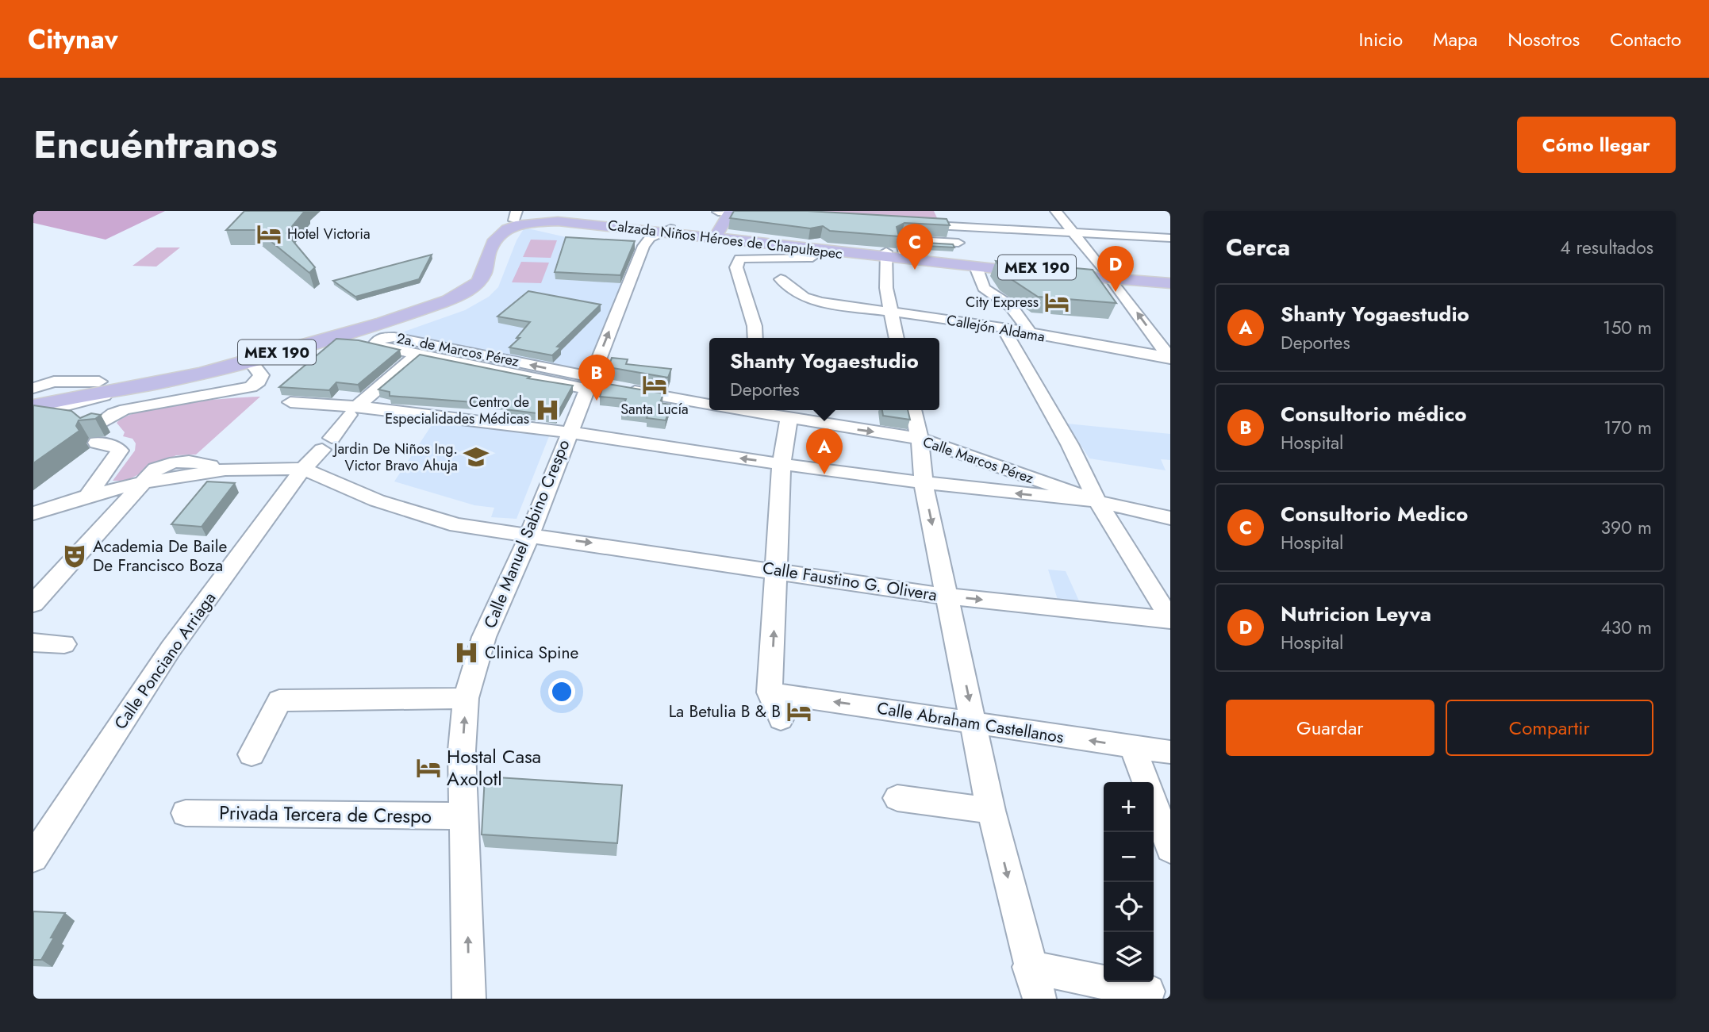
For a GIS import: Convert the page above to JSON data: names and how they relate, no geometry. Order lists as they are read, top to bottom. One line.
{"streets":{"main road":["Calzada Niños Héroes de Chapultepec","MEX 190"],"street":["Callejón Aldama","2a. de Marcos Pérez","Calle Marcos Pérez","Calle Manuel Sabino Crespo","Calle Faustino G. Olivera","Calle Ponciano Arriaga","Calle Abraham Castellanos","Privada Tercera de Crespo"]},"crossings":[["Calzada Niños Héroes de Chapultepec","MEX 190"],["Calzada Niños Héroes de Chapultepec","Calle Manuel Sabino Crespo"],["2a. de Marcos Pérez","Calle Marcos Pérez"],["2a. de Marcos Pérez","Calle Manuel Sabino Crespo"],["2a. de Marcos Pérez","Calle Ponciano Arriaga"],["Calle Marcos Pérez","Calle Manuel Sabino Crespo"],["Calle Manuel Sabino Crespo","Calle Faustino G. Olivera"],["Calle Manuel Sabino Crespo","Privada Tercera de Crespo"],["Calle Faustino G. Olivera","Calle Ponciano Arriaga"]],"one_way":["Calle Manuel Sabino Crespo","Calle Abraham Castellanos"],"places":{"hotel":["Hotel Victoria","City Express","Santa Lucía","La Betulia B & B","Hostal Casa Axolotl"],"hospital":["Centro de Especialidades Médicas","Clinica Spine"],"school or university":["Jardin De Niños Ing. Victor Bravo Ahuja"],"theatre":["Academia De Baile De Francisco Boza"]},"page":{"header":"Citynav","nav":["Inicio","Mapa","Nosotros","Contacto"],"title":"Encuéntranos","buttons":["Cómo llegar",["Guardar","Compartir"]],"heading":["Cerca","4 resultados"],"pins":["C","D","B","A"],"list":[{"mark":"A","name":"Shanty Yogaestudio","note":"Deportes","value":"150 m"},{"mark":"B","name":"Consultorio médico","note":"Hospital","value":"170 m"},{"mark":"C","name":"Consultorio Medico","note":"Hospital","value":"390 m"},{"mark":"D","name":"Nutricion Leyva","note":"Hospital","value":"430 m"}],"popup":["Shanty Yogaestudio","Deportes"],"map_buttons":["+","−"]}}
